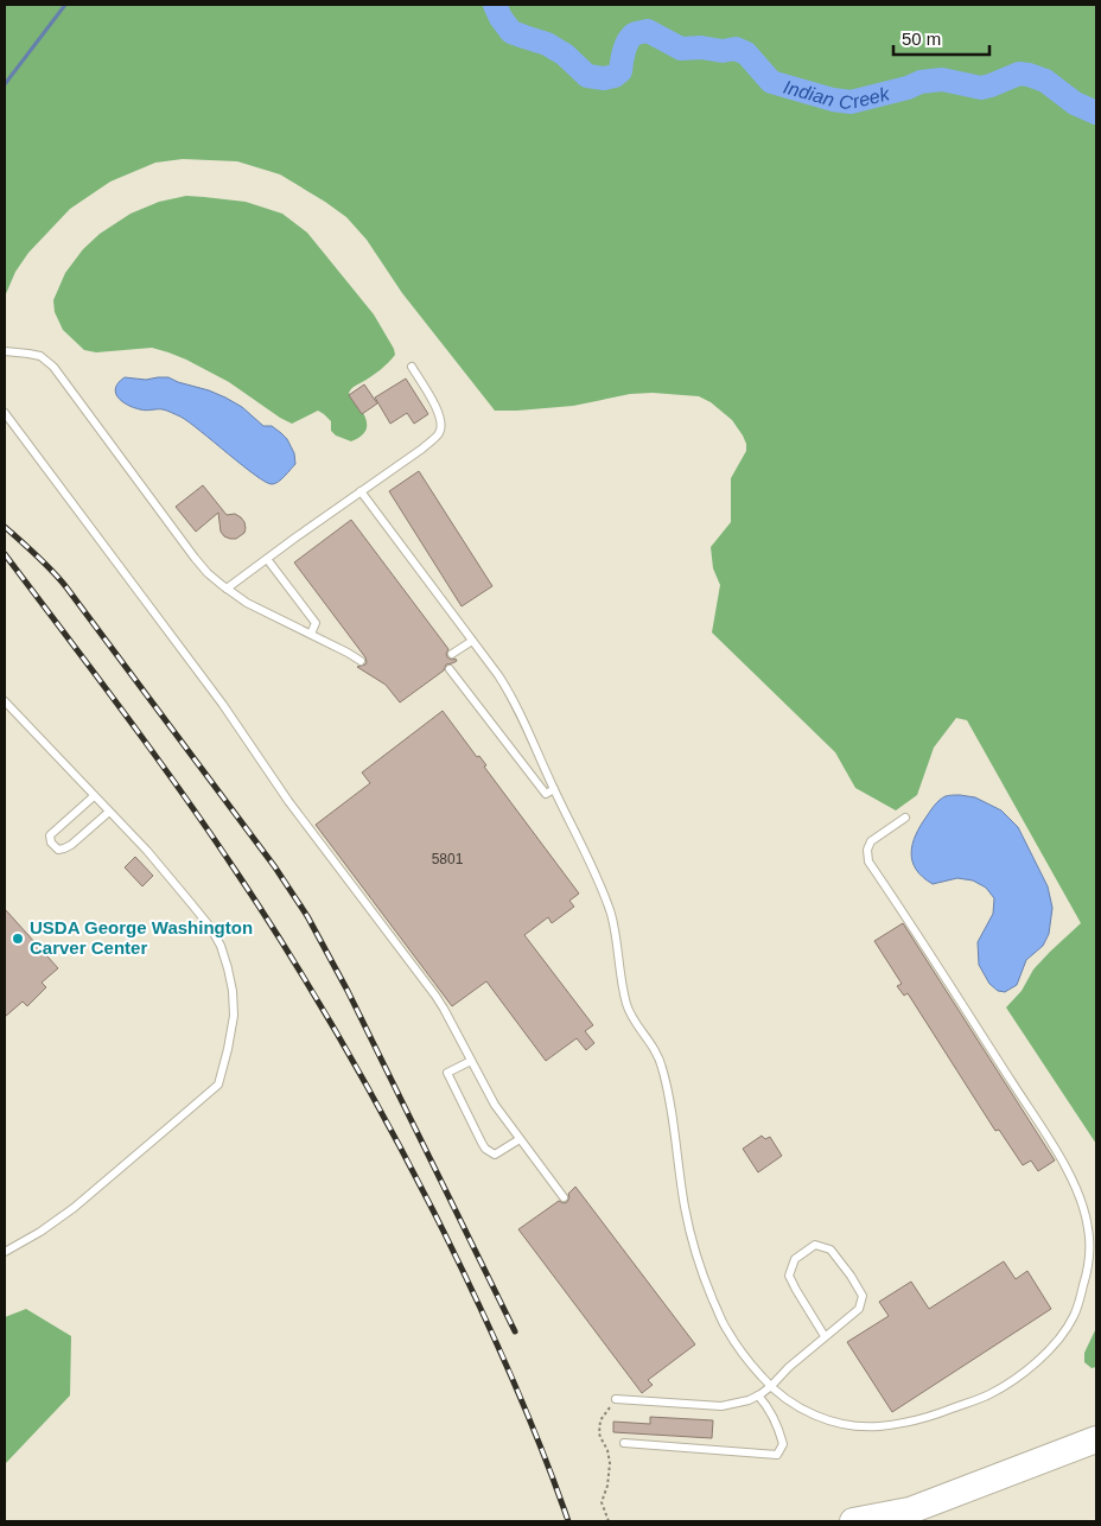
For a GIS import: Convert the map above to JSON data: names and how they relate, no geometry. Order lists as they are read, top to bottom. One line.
{"water":["Indian Creek"],"places":["USDA George Washington Carver Center"],"house_numbers":["5801"],"scale_bar":"50 m"}
